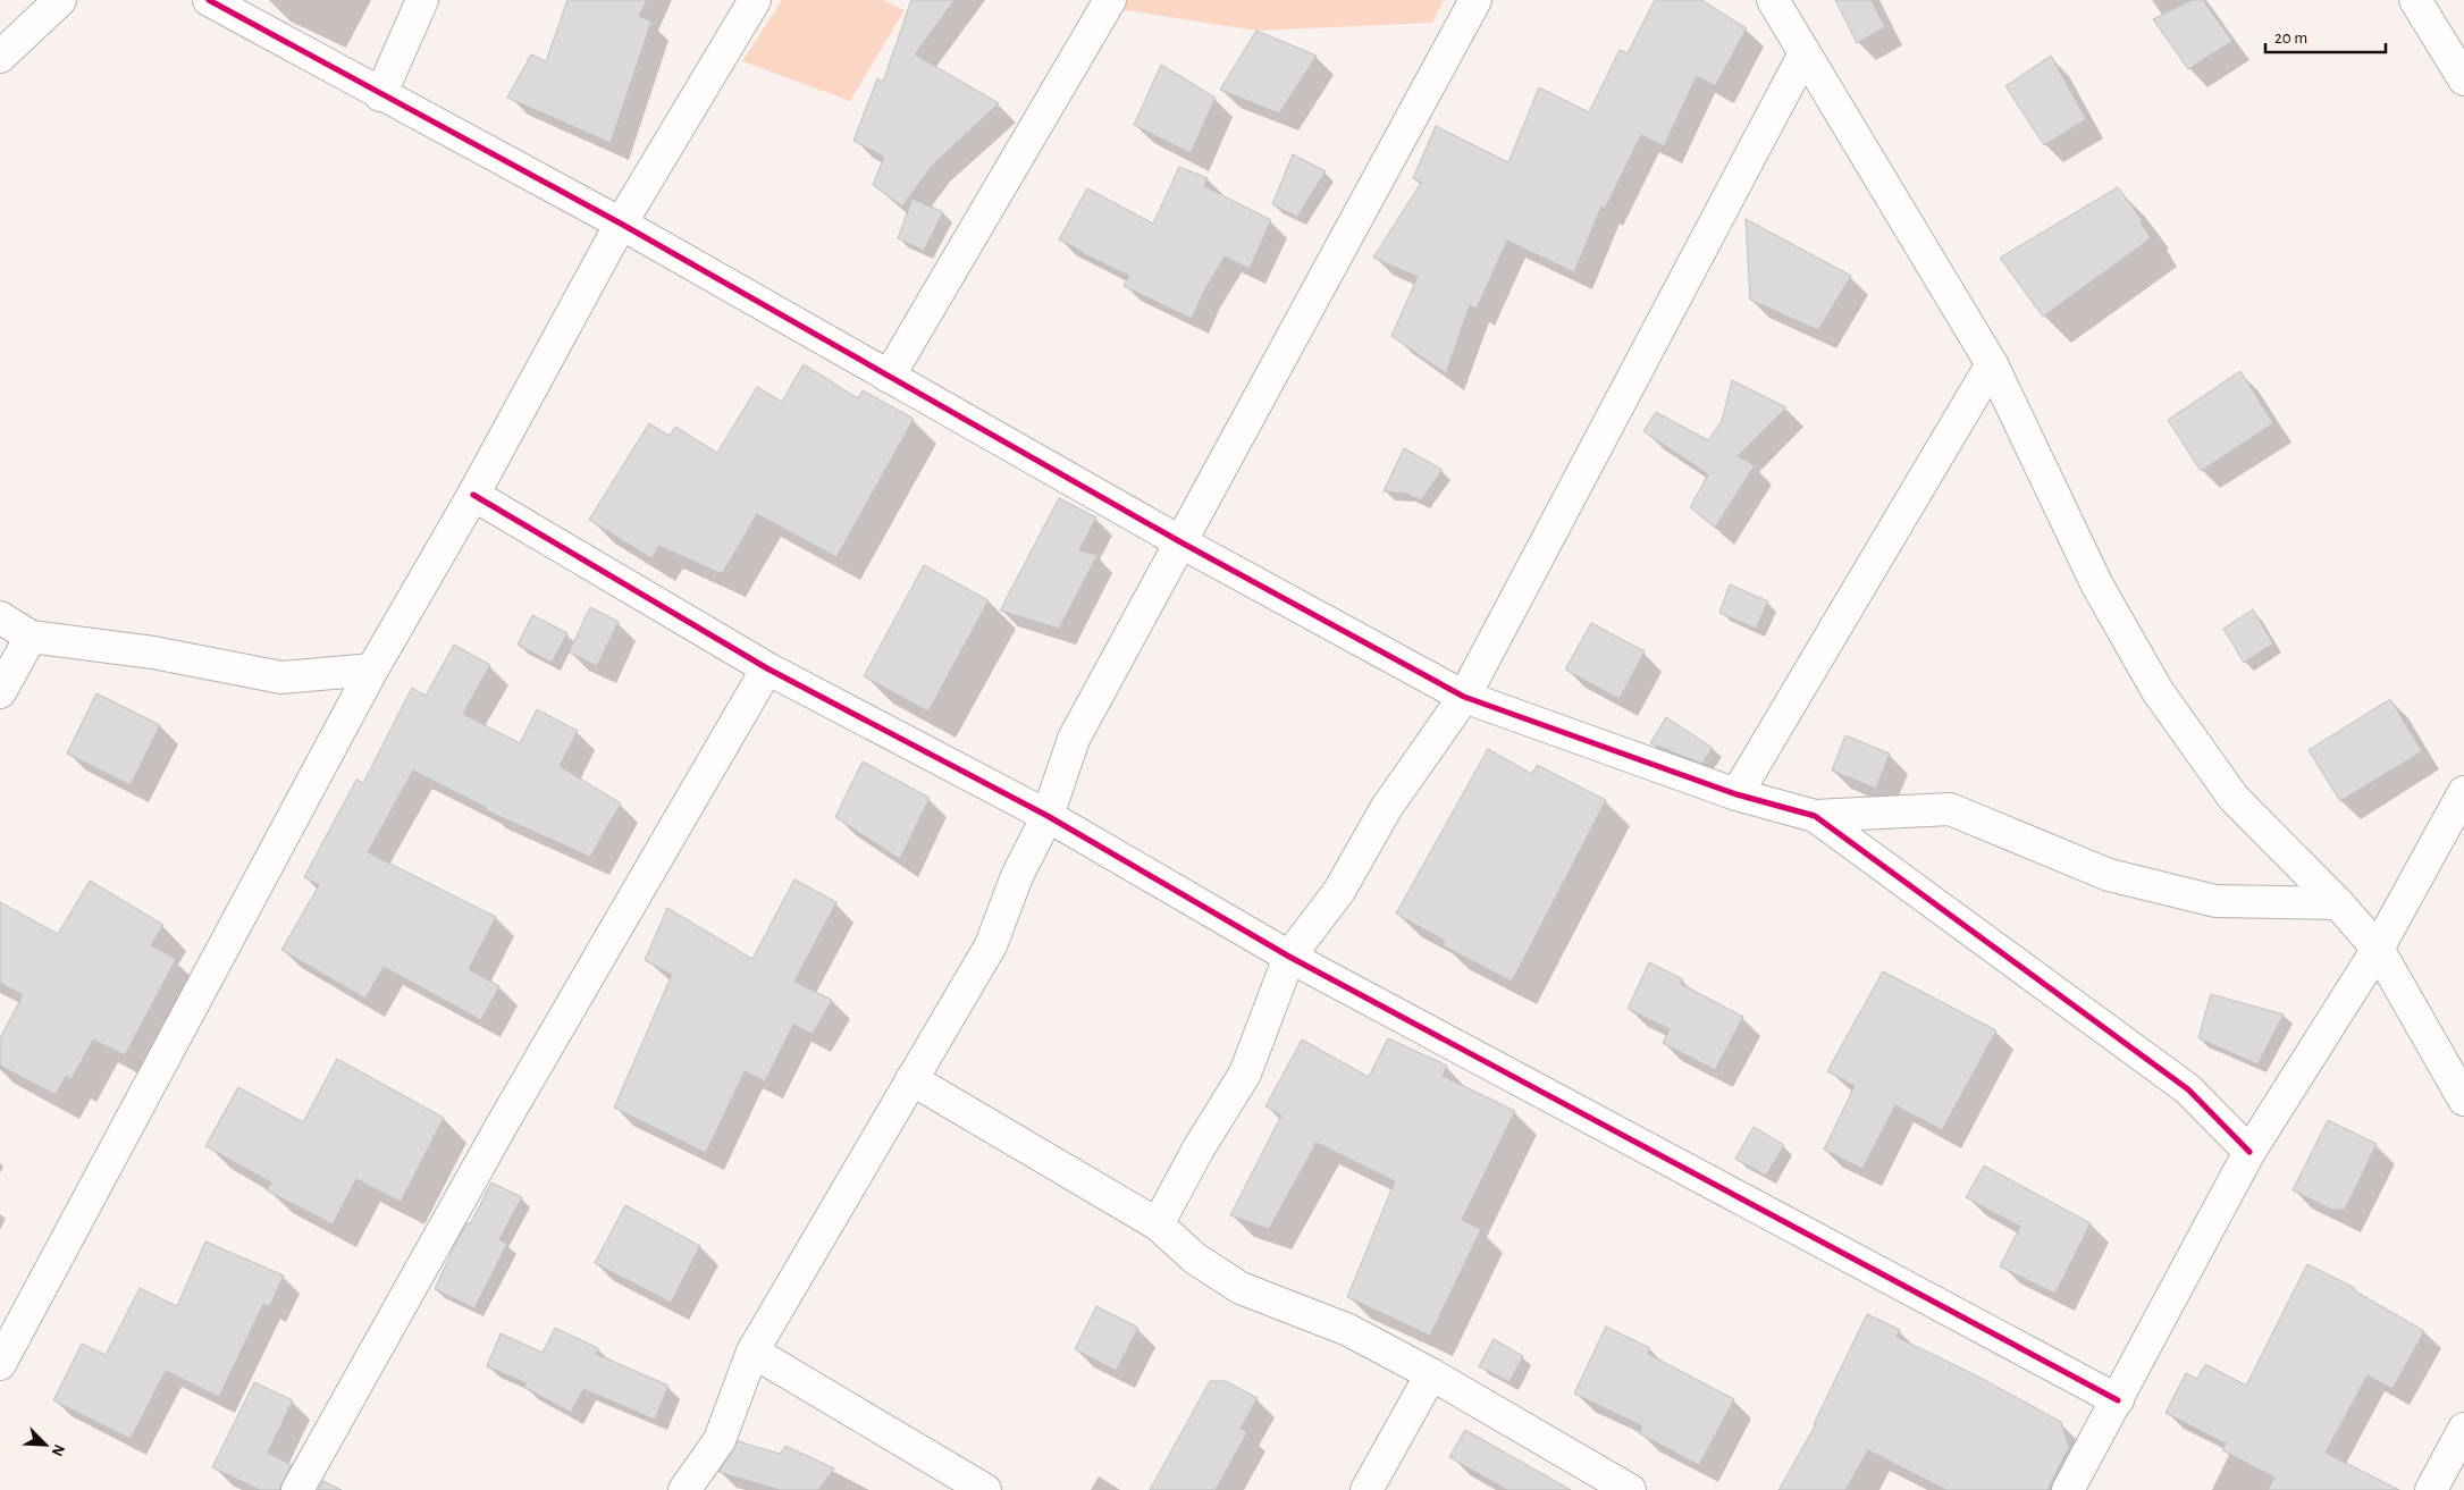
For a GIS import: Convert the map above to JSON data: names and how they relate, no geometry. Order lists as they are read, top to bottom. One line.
{"scale_bar":"20 m","north":"bottom right"}
